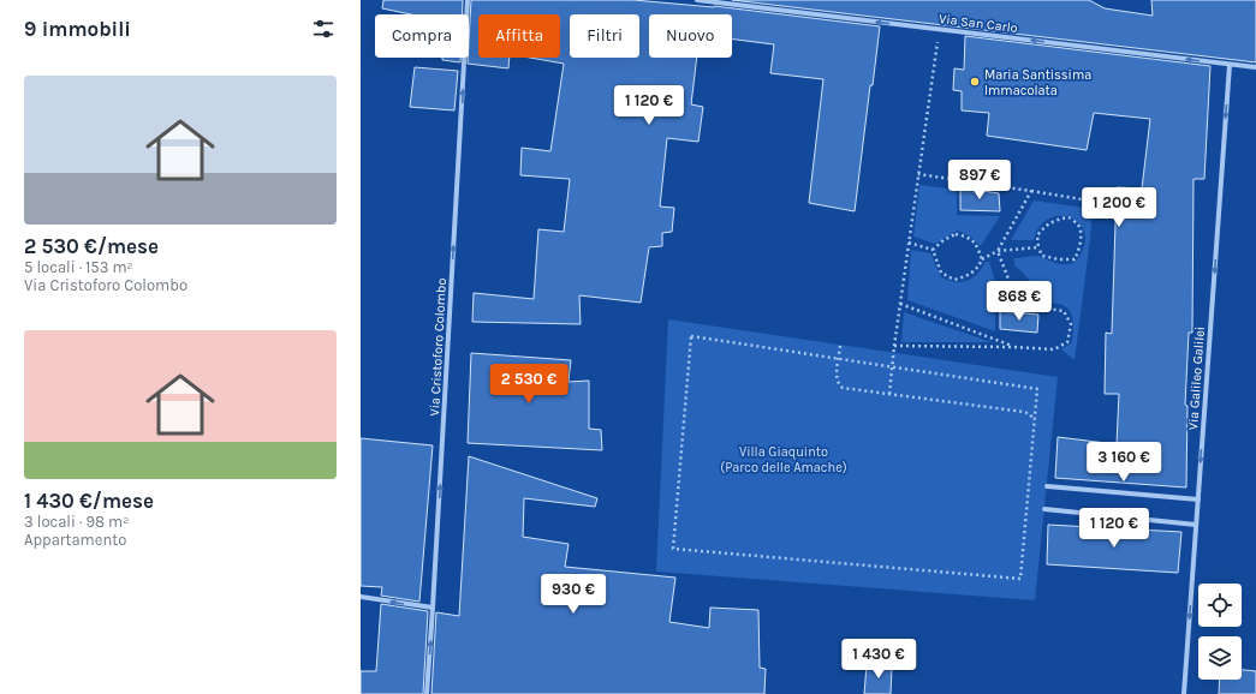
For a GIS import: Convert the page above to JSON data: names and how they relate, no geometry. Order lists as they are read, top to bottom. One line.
{"streets":{"street":["Via San Carlo","Via Cristoforo Colombo","Via Galileo Galilei"]},"crossings":[["Via San Carlo","Via Galileo Galilei"]],"one_way":["Via San Carlo","Via Cristoforo Colombo","Via Galileo Galilei"],"parks":["Villa Giaquinto (Parco delle Amache)"],"places":["Maria Santissima Immacolata"],"page":{"heading":"9 immobili","chip":["Compra","Affitta","Filtri","Nuovo"],"list":[{"name":"2 530 €/mese","note":"5 locali · 153 m² · Via Cristoforo Colombo"},{"name":"1 430 €/mese","note":"3 locali · 98 m² · Appartamento"}],"price":["1 120 €","897 €","1 200 €","868 €","2 530 €","3 160 €","1 120 €","930 €","1 430 €"]}}
